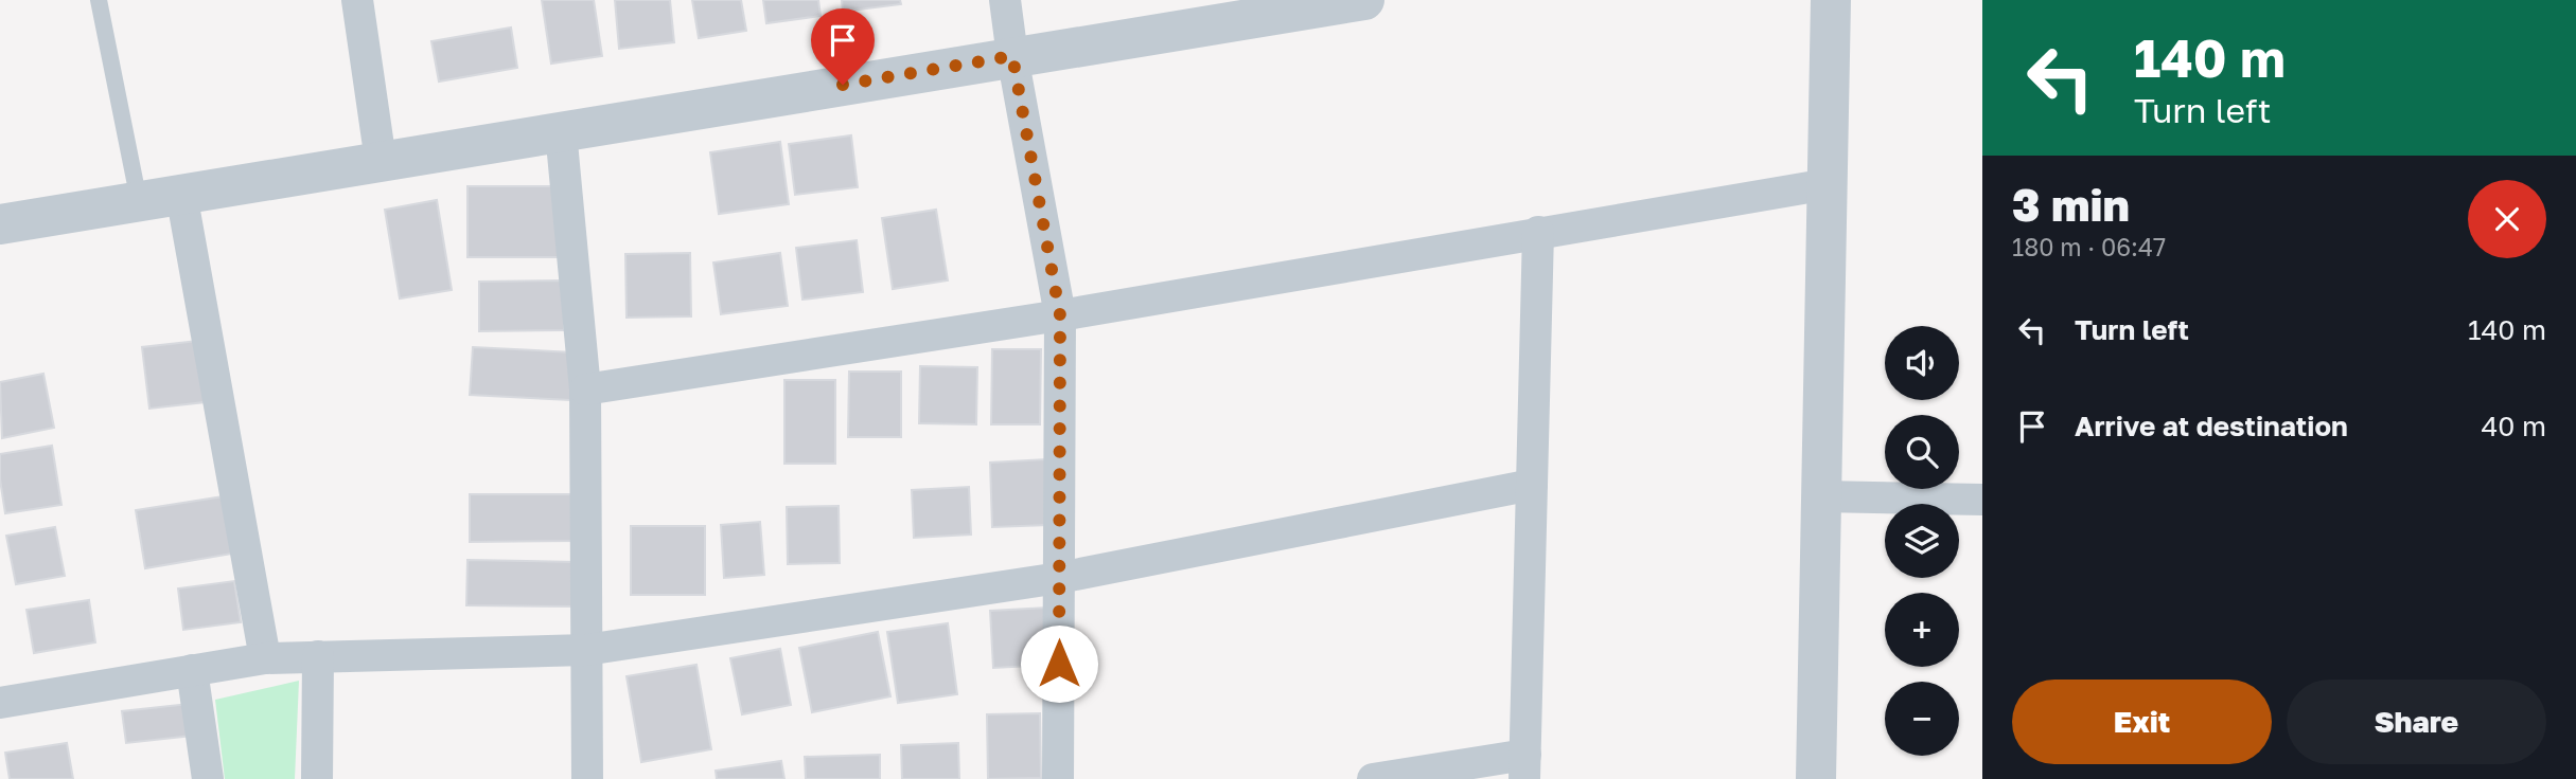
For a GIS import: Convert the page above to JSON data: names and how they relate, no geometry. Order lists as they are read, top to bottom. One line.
{"page":{"turn":["140 m","Turn left"],"heading":["3 min","180 m · 06:47"],"list":[{"name":"Turn left","value":"140 m"},{"name":"Arrive at destination","value":"40 m"}],"map_buttons":["+","−"],"buttons":["Exit","Share"]}}
